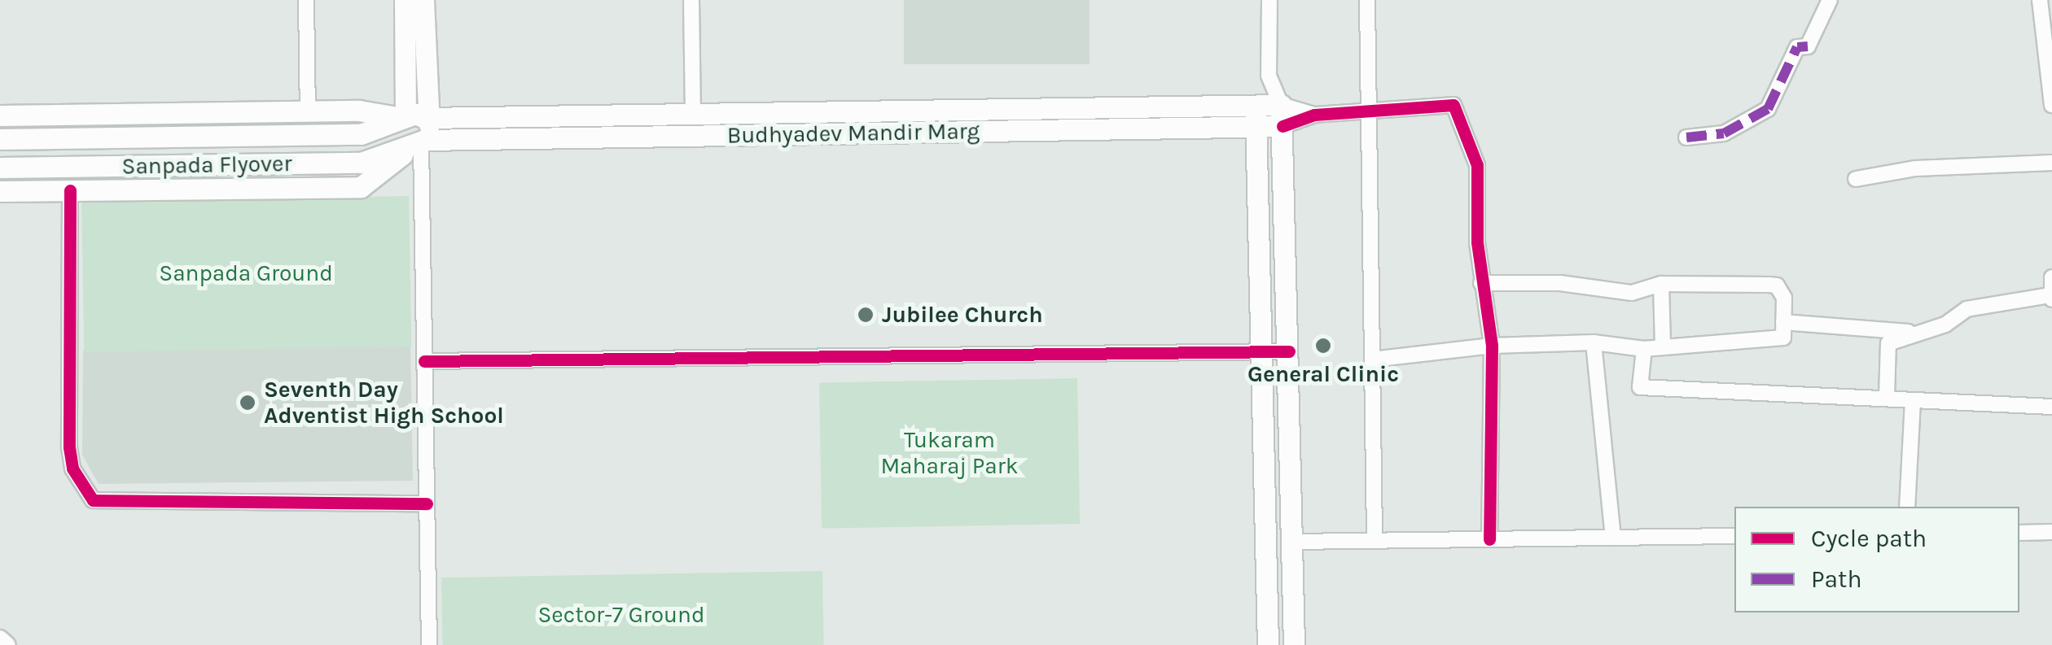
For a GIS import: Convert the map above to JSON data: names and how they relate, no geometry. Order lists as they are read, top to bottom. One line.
{"streets":{"main road":["Budhyadev Mandir Marg","Sanpada Flyover"]},"crossings":[["Budhyadev Mandir Marg","Sanpada Flyover"]],"parks":["Sanpada Ground","Tukaram Maharaj Park","Sector-7 Ground"],"places":["Jubilee Church","General Clinic","Seventh Day Adventist High School"],"legend":["Cycle path","Path"]}
